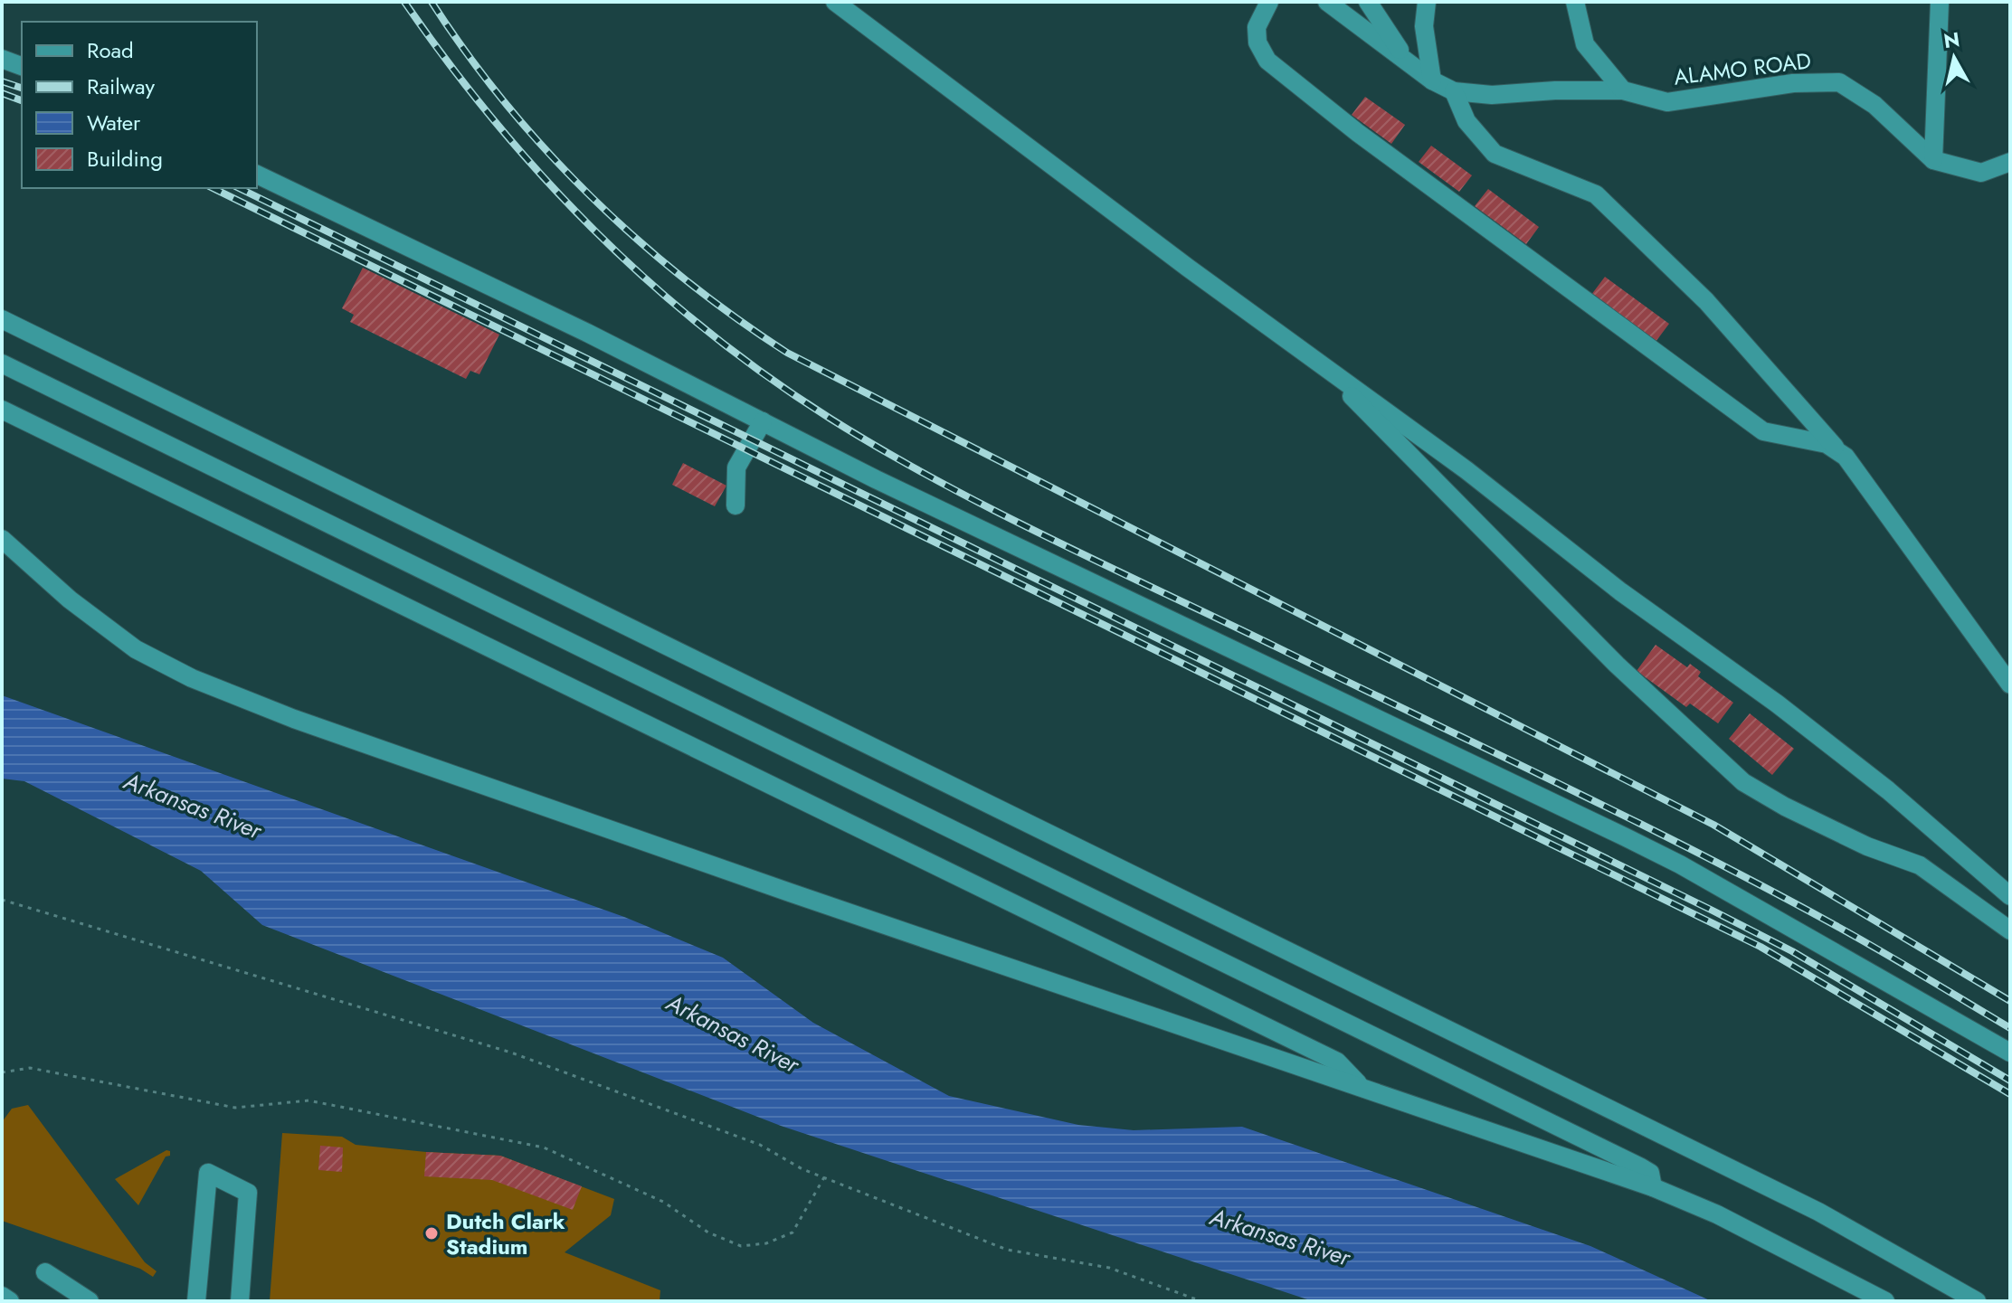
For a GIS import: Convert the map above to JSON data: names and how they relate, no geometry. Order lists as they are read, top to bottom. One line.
{"streets":{"street":["ALAMO ROAD"]},"water":["Arkansas River"],"places":["Dutch Clark Stadium"],"legend":["Road","Railway","Water","Building"],"north":"top"}
